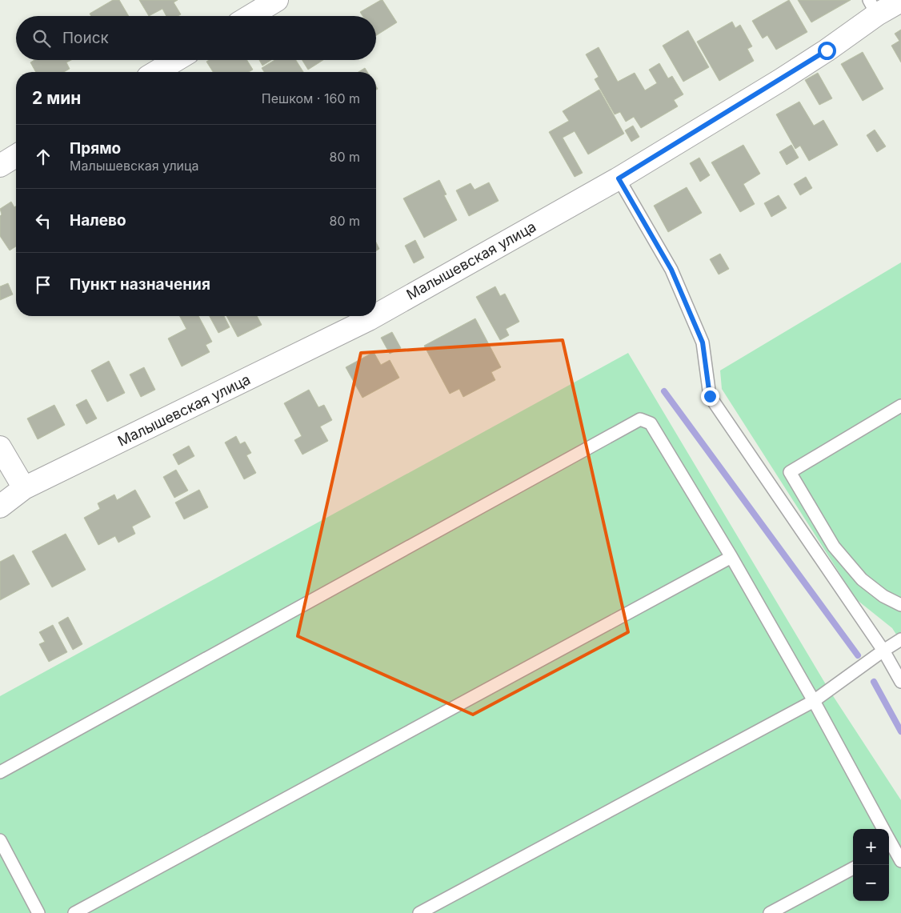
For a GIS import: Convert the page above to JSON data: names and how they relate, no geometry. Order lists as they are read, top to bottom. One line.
{"streets":{"street":["Малышевская улица"]},"page":{"search":"Поиск","heading":["2 мин","Пешком · 160 m"],"list":[["Прямо","Малышевская улица","80 m"],["Налево","80 m"],"Пункт назначения"],"map_buttons":["+","−"]}}
